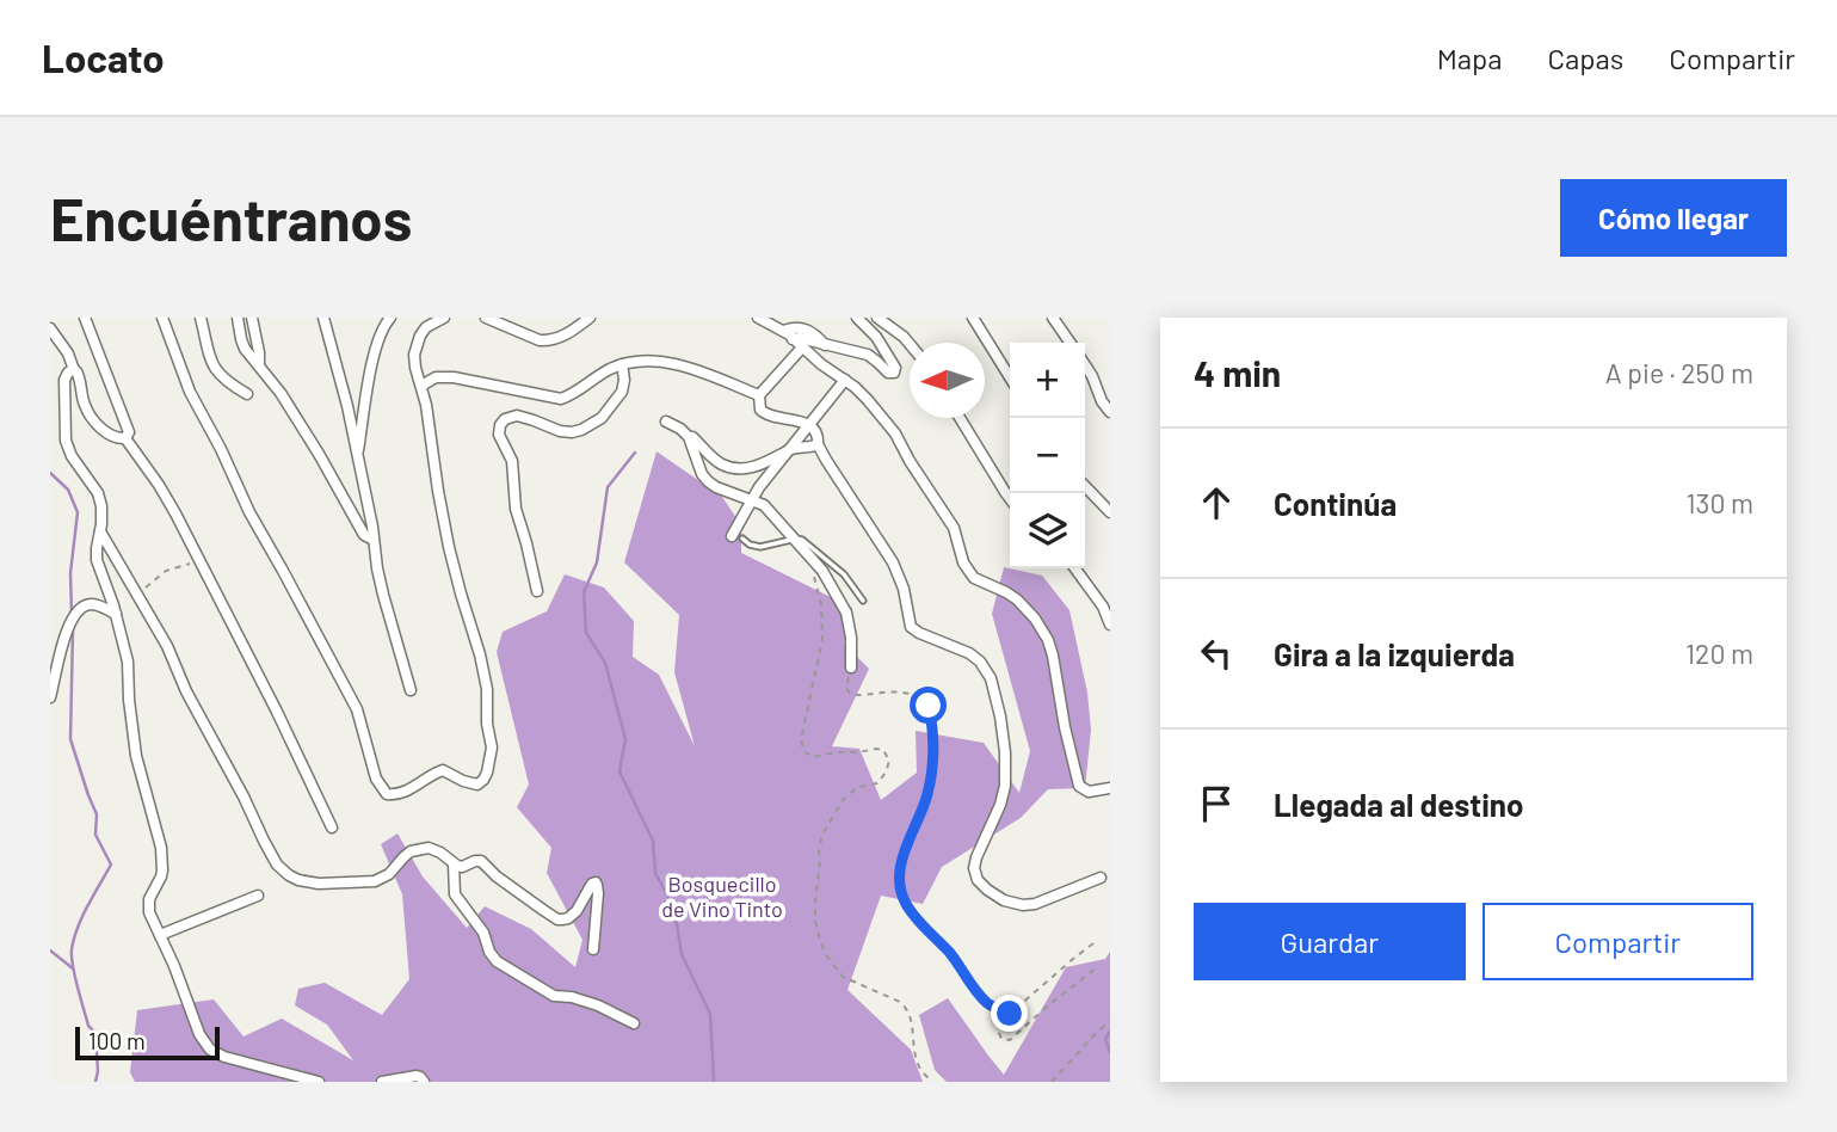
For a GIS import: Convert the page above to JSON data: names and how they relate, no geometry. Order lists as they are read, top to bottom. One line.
{"parks":["Bosquecillo de Vino Tinto"],"scale_bar":"100 m","north":"left","page":{"header":"Locato","nav":["Mapa","Capas","Compartir"],"buttons":["Cómo llegar",["Guardar","Compartir"]],"title":"Encuéntranos","heading":["4 min","A pie · 250 m"],"map_buttons":["+","−"],"list":[["Continúa","130 m"],["Gira a la izquierda","120 m"],"Llegada al destino"],"scale":"100 m"}}
